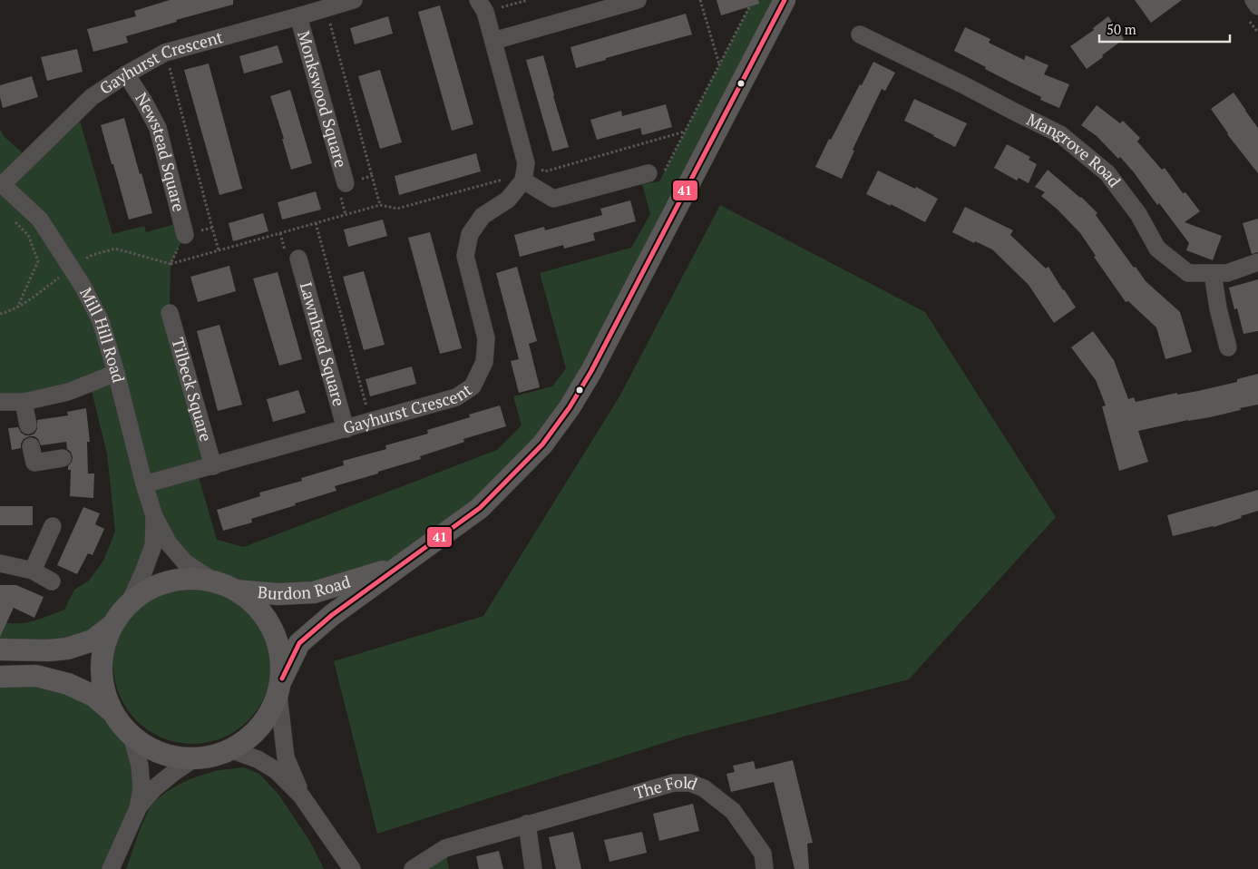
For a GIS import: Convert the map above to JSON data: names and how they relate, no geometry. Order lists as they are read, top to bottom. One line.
{"streets":{"main road":["Burdon Road"],"street":["Gayhurst Crescent","Monkswood Square","Newstead Square","Mangrove Road","Mill Hill Road","Lawnhead Square","Tilbeck Square","The Fold"]},"crossings":[["Gayhurst Crescent","Monkswood Square"],["Gayhurst Crescent","Newstead Square"],["Gayhurst Crescent","Mill Hill Road"],["Gayhurst Crescent","Lawnhead Square"],["Gayhurst Crescent","Tilbeck Square"],["Mill Hill Road","Burdon Road"]],"lines":["transit line 41"],"scale_bar":"50 m"}
